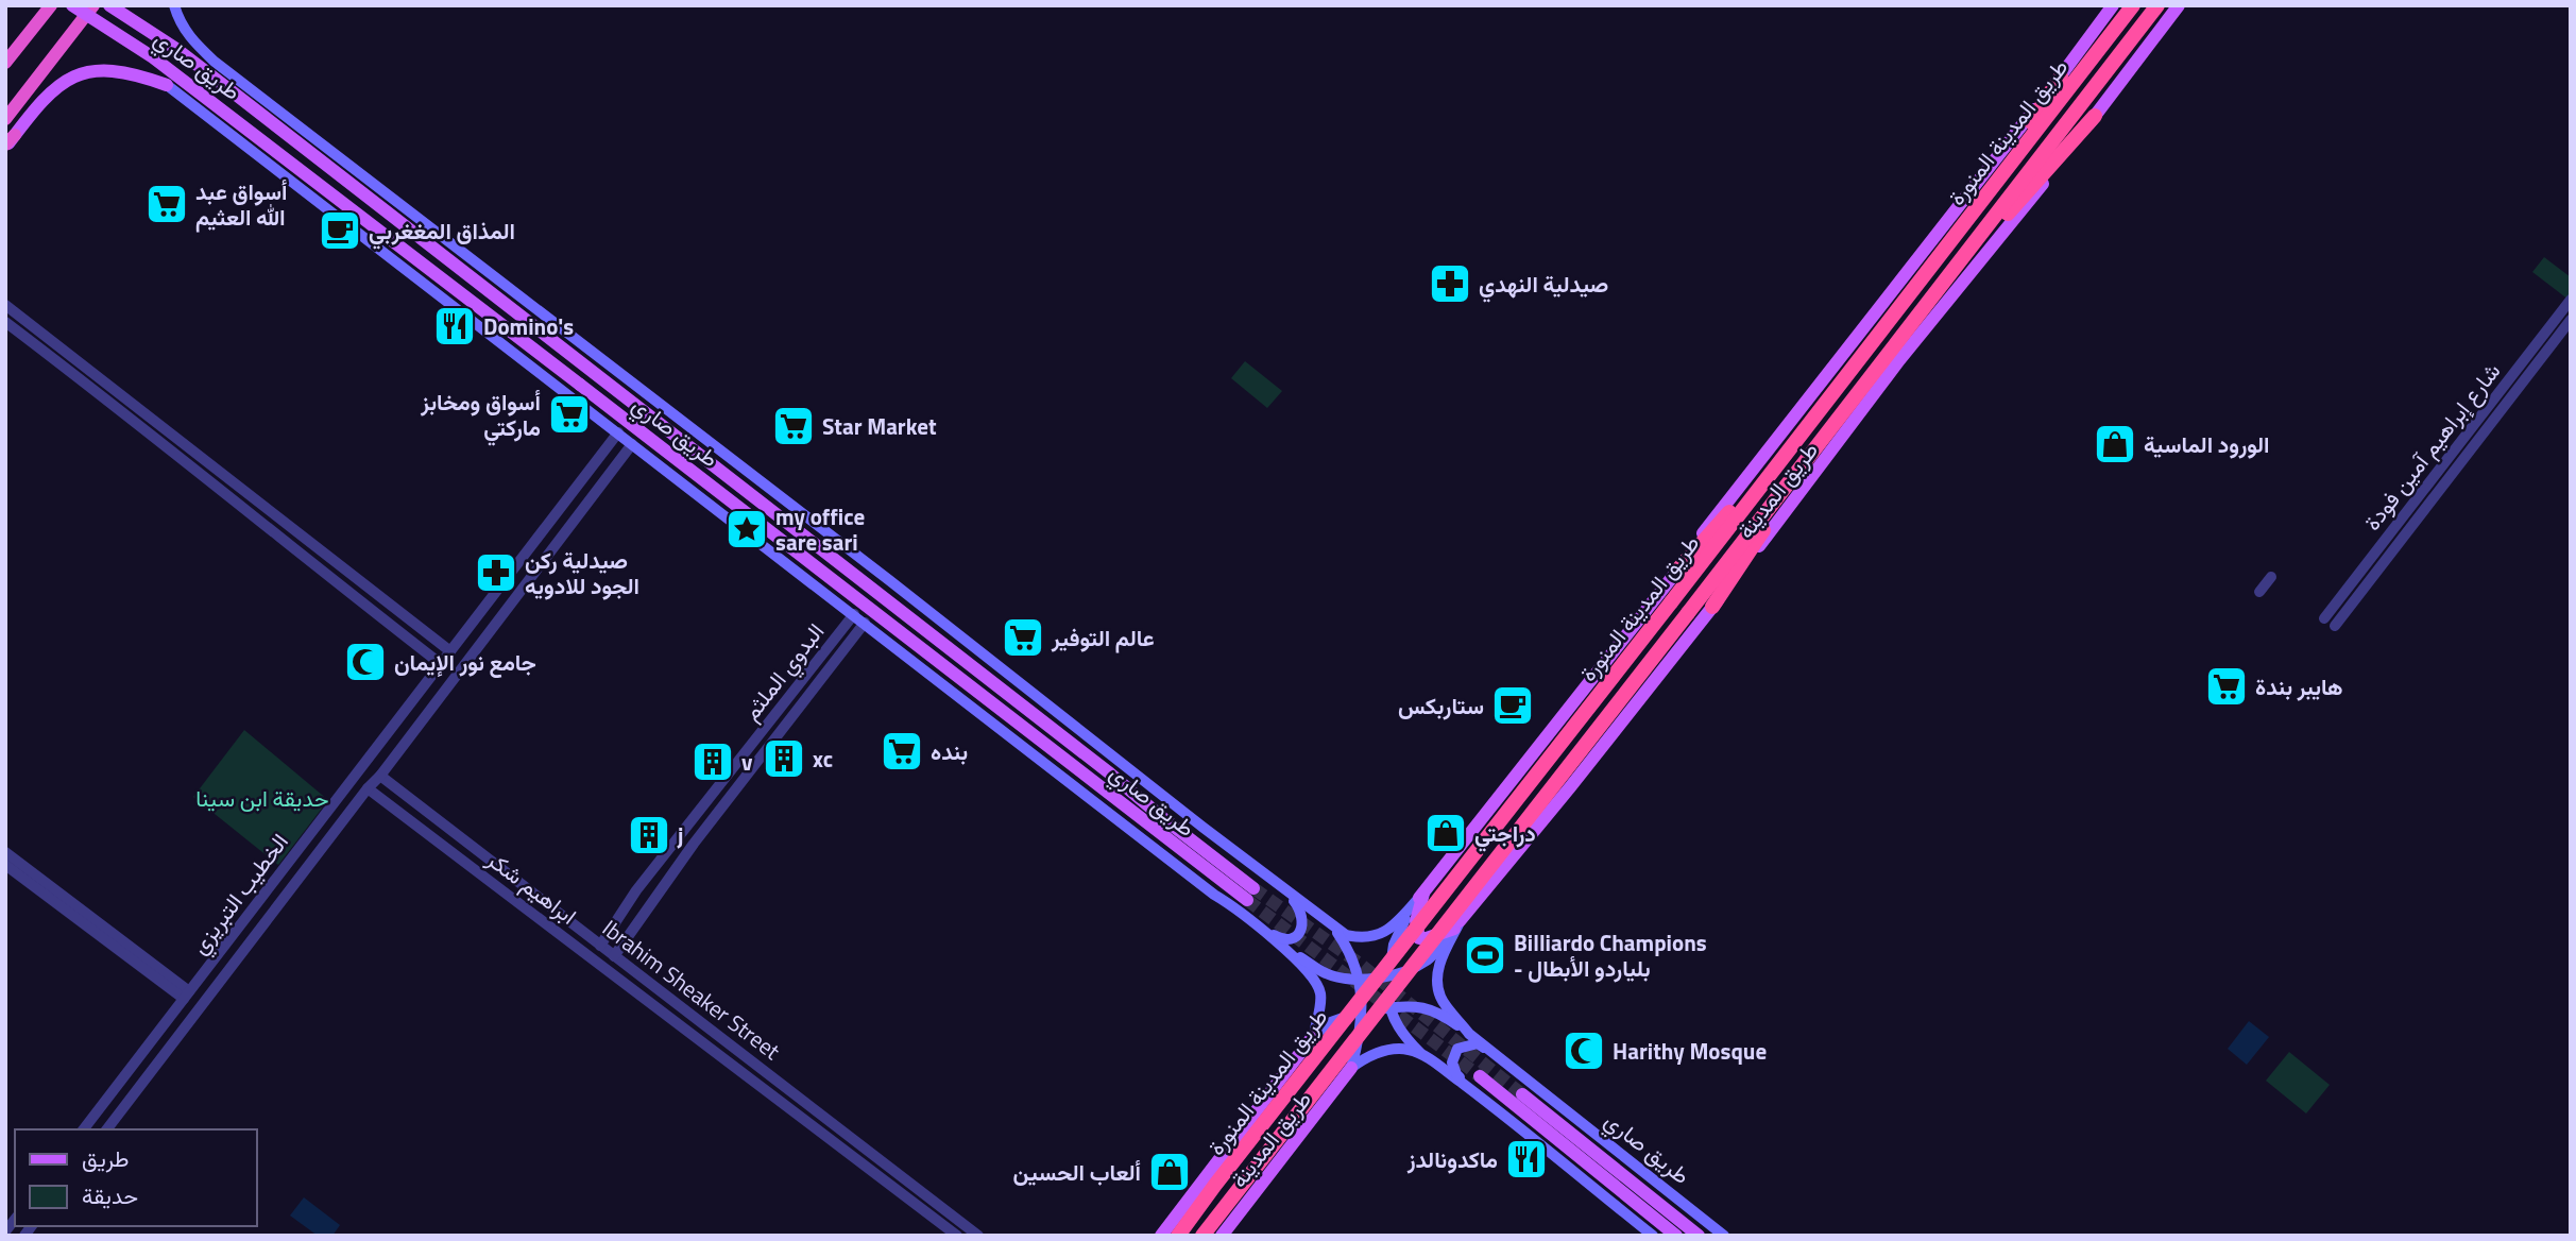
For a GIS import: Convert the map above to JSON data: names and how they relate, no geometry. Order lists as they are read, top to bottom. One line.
{"streets":{"highway":["طريق المدينة المنورة"],"main road":["طريق صاري","طريق المدينة"],"street":["شارع إبراهيم آمين فودة","البدوي الملثم","ابراهيم شكر","الخطيب التبريزي","Ibrahim Sheaker Street"]},"crossings":[["طريق صاري","طريق المدينة"],["البدوي الملثم","Ibrahim Sheaker Street"],["ابراهيم شكر","الخطيب التبريزي"],["الخطيب التبريزي","Ibrahim Sheaker Street"]],"parks":["حديقة ابن سينا"],"places":{"supermarket":["أسواق عبد الله العثيم","أسواق ومخابز ماركتي","Star Market","عالم التوفير","هايبر بندة","بنده"],"cafe":["المذاق المغغربي","ستاربكس"],"pharmacy":["صيدلية النهدي","صيدلية ركن الجود للادويه"],"restaurant":["Domino's","ماكدونالدز"],"shop":["الورود الماسية","دراجتي","ألعاب الحسين"],"place":["my office sare sari"],"mosque":["جامع نور الإيمان","Harithy Mosque"],"building":["xc","v","j"],"sports":["Billiardo Champions - بلياردو الأبطال"]},"legend":["طريق","حديقة"]}
